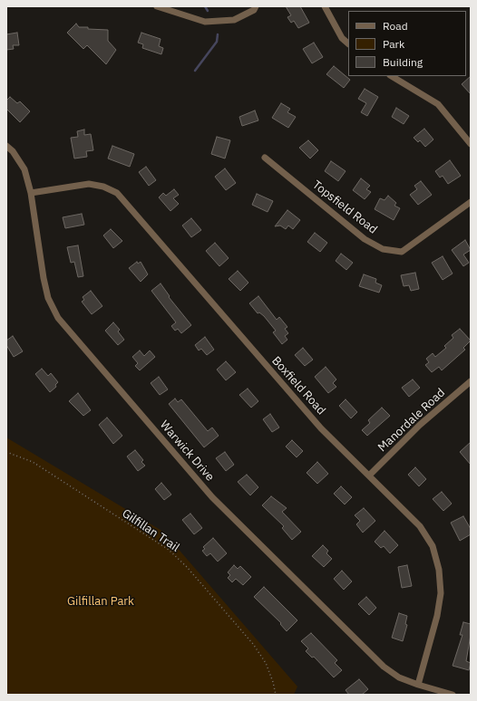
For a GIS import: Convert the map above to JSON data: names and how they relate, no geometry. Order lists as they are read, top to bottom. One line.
{"streets":{"street":["Topsfield Road","Boxfield Road","Manordale Road","Warwick Drive"],"path":["Gilfillan Trail"]},"crossings":[["Boxfield Road","Manordale Road"],["Boxfield Road","Warwick Drive"]],"parks":["Gilfillan Park"],"legend":["Road","Park","Building"]}
